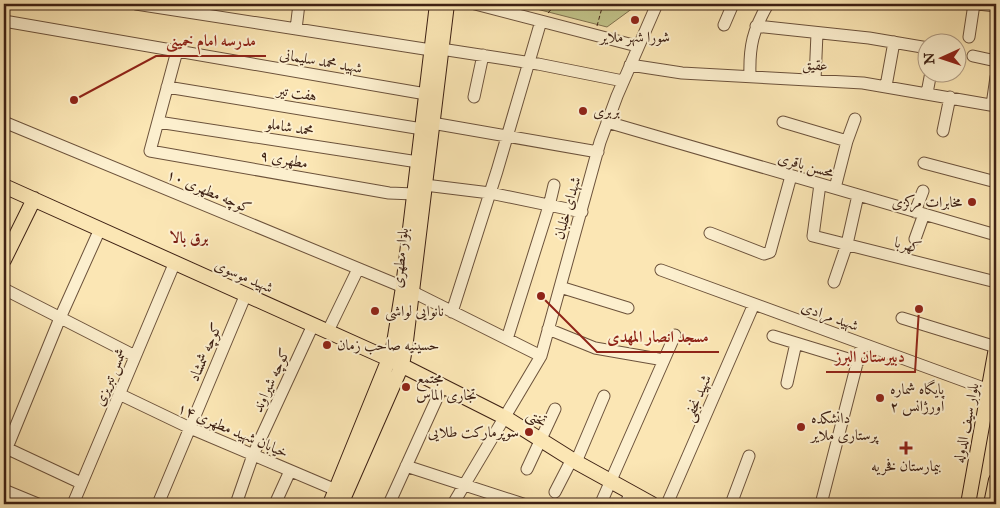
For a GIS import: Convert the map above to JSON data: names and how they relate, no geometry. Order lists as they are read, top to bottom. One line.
{"streets":{"main road":["بلوار مطهری","شهید موسوی","تختی","بلوار سیف الدوله"],"street":["شهید محمد سلیمانی","عقیق","هفت تیر","محمد شاملو","مطهری ۹","محسن باقری","کوچه مطهری ۱۰","شهدای خلبان","کهربا","شهید مرادی","کوچه شمشاد","شمس تبریزی","کوچه شیراوند","شهید نجفی","خیابان شهید مطهری ۱۴"]},"crossings":[["شهید محمد سلیمانی","بلوار مطهری"],["عقیق","شهدای خلبان"],["هفت تیر","شهدای خلبان"],["هفت تیر","بلوار مطهری"],["محمد شاملو","مطهری ۹"],["محمد شاملو","بلوار مطهری"],["مطهری ۹","شهدای خلبان"],["مطهری ۹","بلوار مطهری"],["محسن باقری","شهدای خلبان"],["محسن باقری","کهربا"],["کوچه مطهری ۱۰","شهدای خلبان"],["کوچه مطهری ۱۰","بلوار مطهری"],["شهدای خلبان","تختی"],["بلوار مطهری","شهید موسوی"],["بلوار مطهری","تختی"],["بلوار مطهری","خیابان شهید مطهری ۱۴"],["شهید موسوی","کوچه شمشاد"],["شهید موسوی","شمس تبریزی"],["شهید موسوی","کوچه شیراوند"],["شهید موسوی","تختی"],["شهید مرادی","شهید نجفی"],["شهید مرادی","بلوار سیف الدوله"],["کوچه شمشاد","خیابان شهید مطهری ۱۴"],["شمس تبریزی","خیابان شهید مطهری ۱۴"],["کوچه شیراوند","خیابان شهید مطهری ۱۴"]],"districts":["برق بالا"],"places":{"other":["شورا شهر ملایر","مدرسه امام خمینی","بربری","مخابرات مرکزی","مسجد انصار المهدی","دبیرستان البرز","نانوایی لواشی","حسینیه صاحب زمان","مجتمع تجاری الماس","پایگاه شماره ۲ اورژانس","دانشکده پرستاری ملایر","سوپرمارکت طلایی"],"health":["بیمارستان فخریه"]},"north":"left"}
